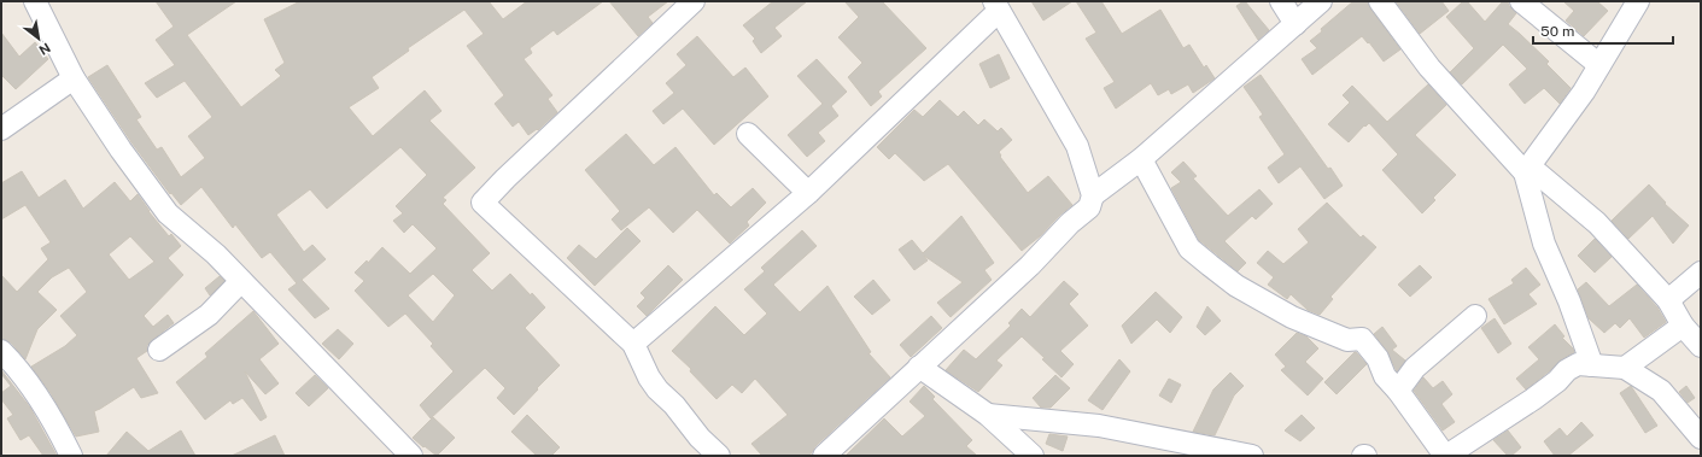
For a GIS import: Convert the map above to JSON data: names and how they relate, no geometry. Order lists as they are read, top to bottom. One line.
{"scale_bar":"50 m","north":"bottom right"}
